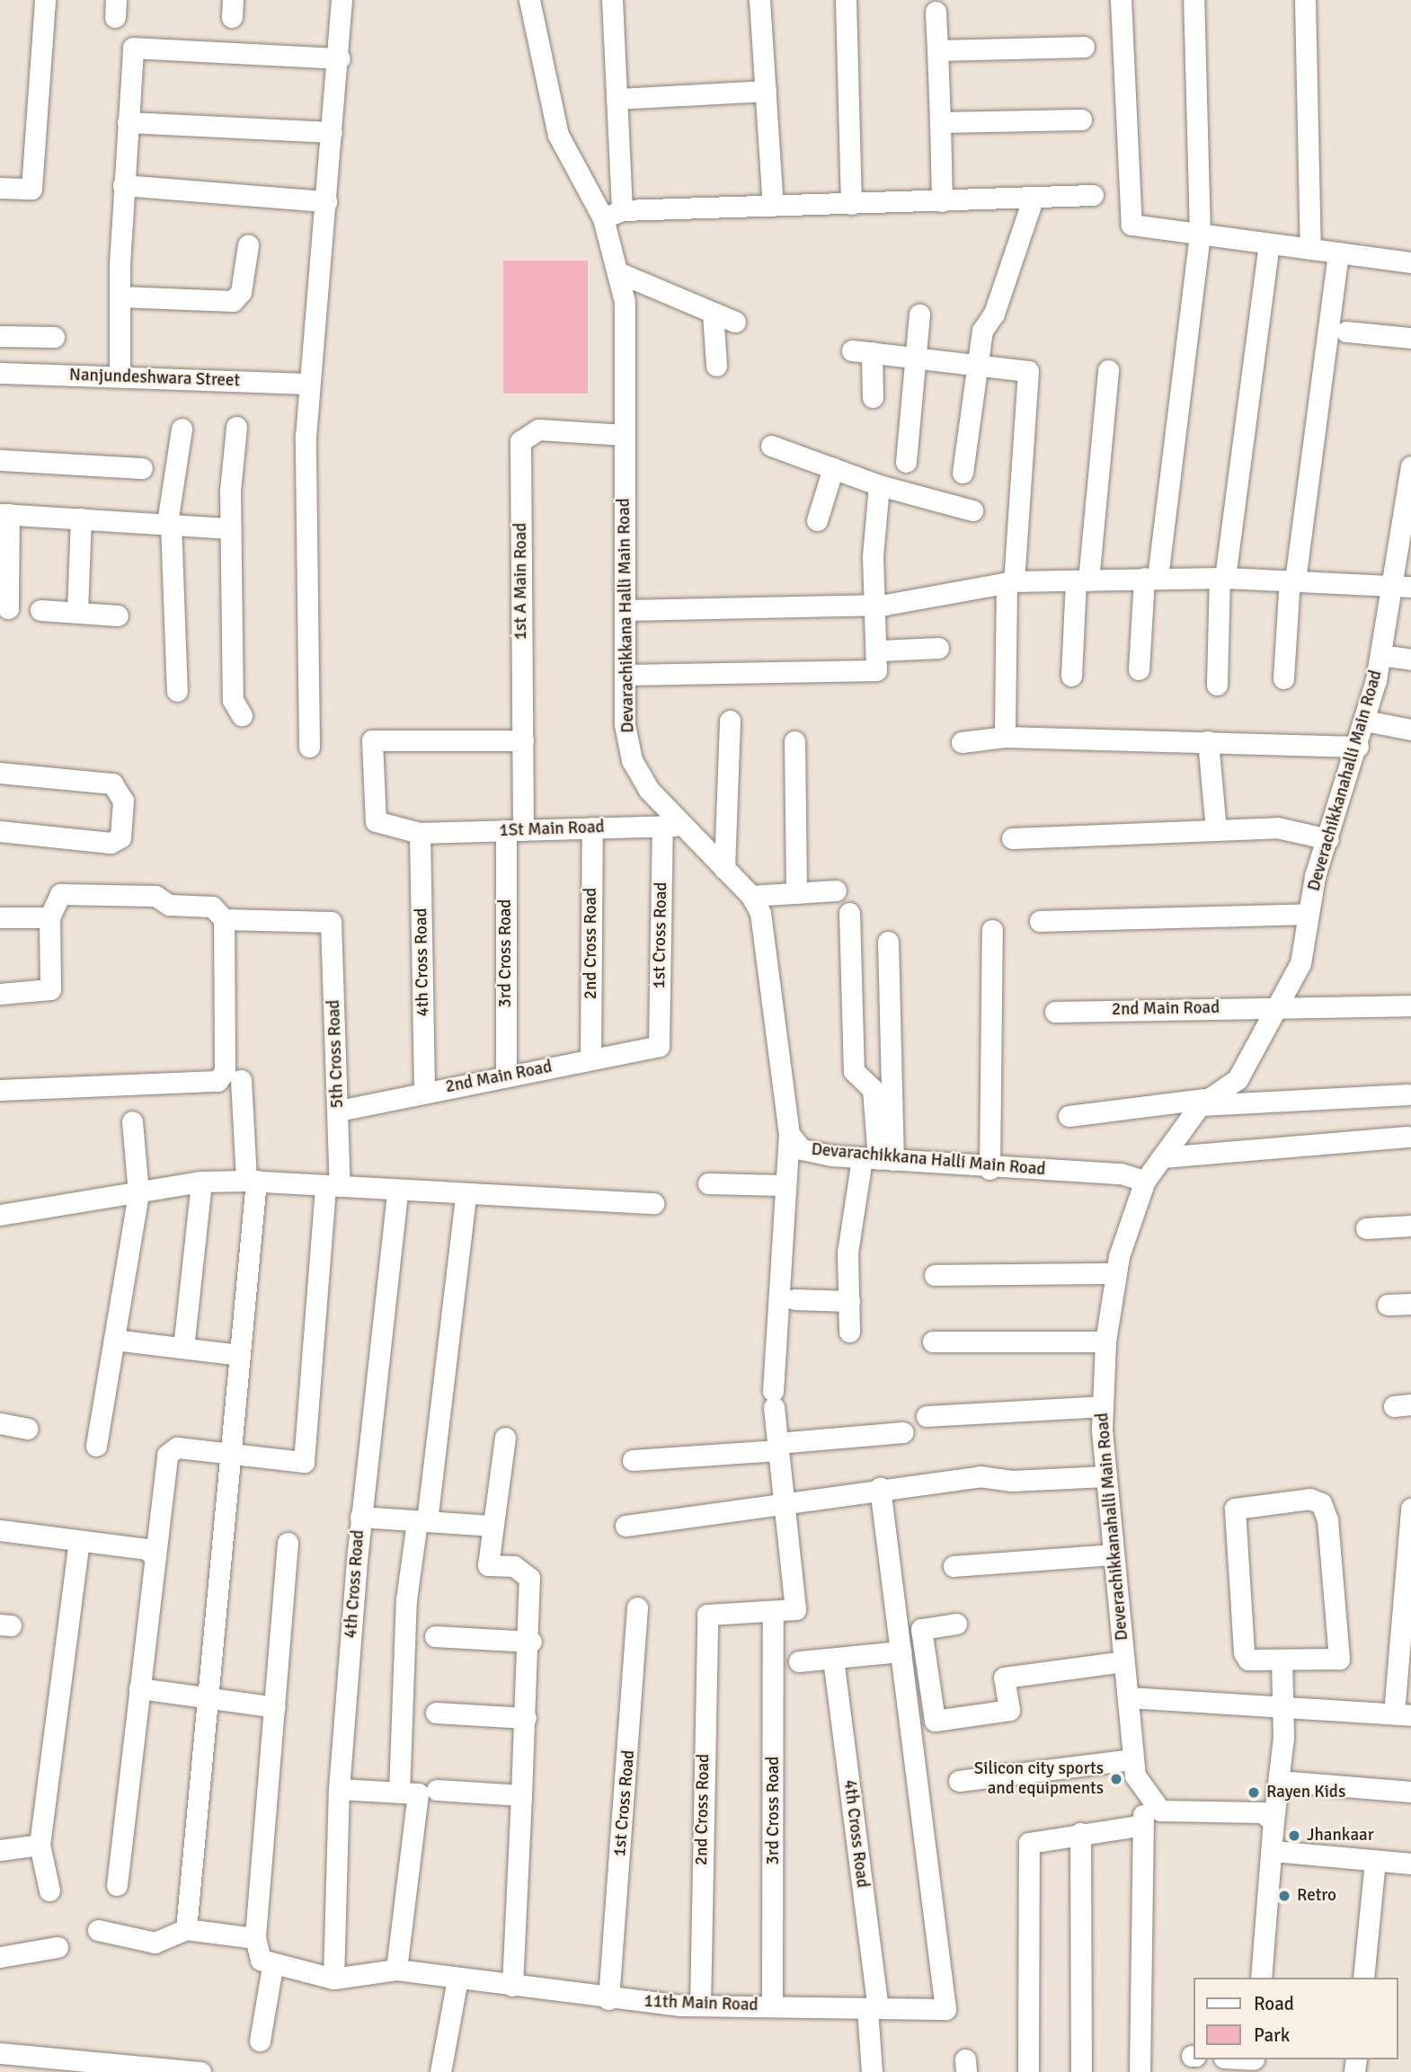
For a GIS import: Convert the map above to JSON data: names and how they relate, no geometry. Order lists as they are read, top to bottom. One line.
{"streets":{"street":["Nanjundeshwara Street","1st A Main Road","Devarachikkana Halli Main Road","Deverachikkanahalli Main Road","1St Main Road","1st Cross Road","2nd Cross Road","3rd Cross Road","4th Cross Road","2nd Main Road","5th Cross Road","11th Main Road"]},"crossings":[["1st A Main Road","Devarachikkana Halli Main Road"],["1st A Main Road","1St Main Road"],["1st A Main Road","3rd Cross Road"],["Devarachikkana Halli Main Road","Deverachikkanahalli Main Road"],["Devarachikkana Halli Main Road","1St Main Road"],["Deverachikkanahalli Main Road","2nd Main Road"],["1St Main Road","1st Cross Road"],["1St Main Road","2nd Cross Road"],["1St Main Road","3rd Cross Road"],["1St Main Road","4th Cross Road"],["1st Cross Road","2nd Main Road"],["1st Cross Road","11th Main Road"],["2nd Cross Road","3rd Cross Road"],["2nd Cross Road","2nd Main Road"],["2nd Cross Road","11th Main Road"],["3rd Cross Road","2nd Main Road"],["3rd Cross Road","11th Main Road"],["4th Cross Road","2nd Main Road"],["4th Cross Road","11th Main Road"],["2nd Main Road","5th Cross Road"]],"places":["Silicon city sports and equipments","Rayen Kids","Jhankaar","Retro"],"legend":["Road","Park"]}
